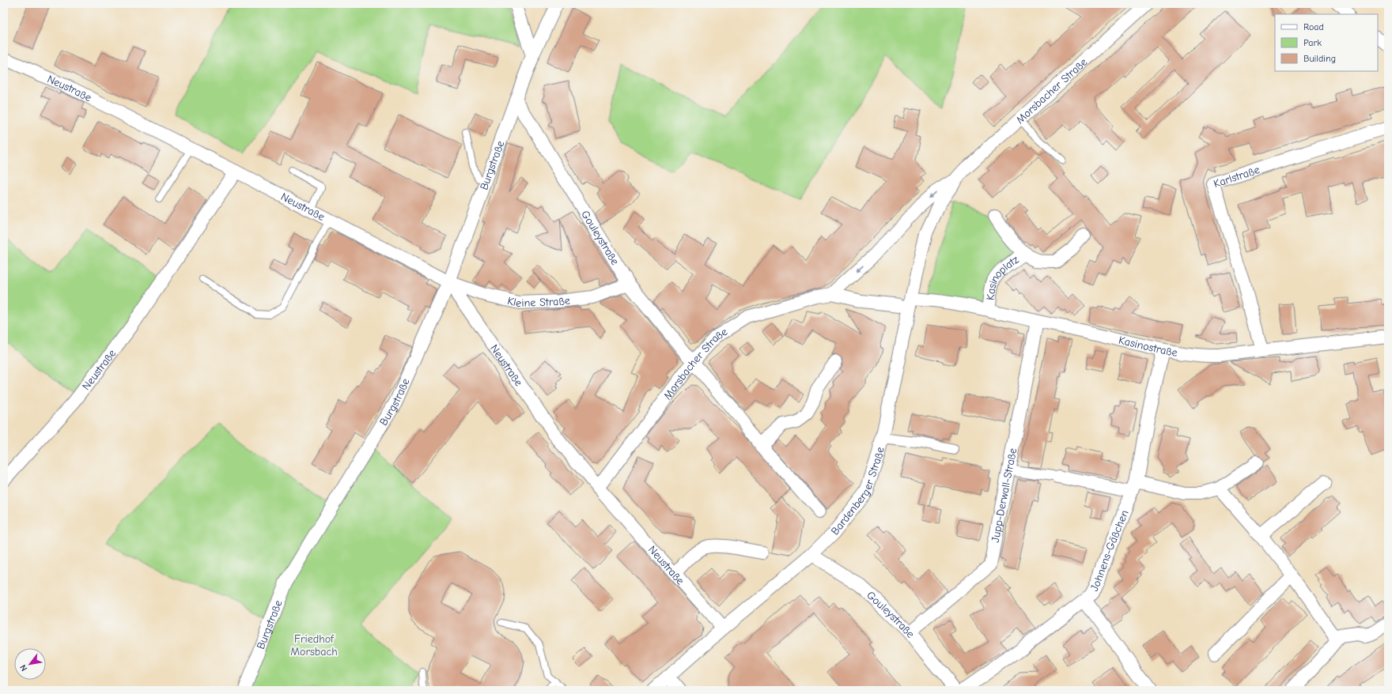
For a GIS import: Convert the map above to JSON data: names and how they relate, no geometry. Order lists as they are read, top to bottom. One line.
{"streets":{"street":["Neustraße","Morsbacher Straße","Burgstraße","Karlstraße","Gouleystraße","Kasinoplatz","Kleine Straße","Kasinostraße","Bardenberger Straße","Jupp-Derwall-Straße","Johnens-Gäßchen"]},"crossings":[["Neustraße","Morsbacher Straße"],["Neustraße","Burgstraße"],["Neustraße","Kleine Straße"],["Neustraße","Bardenberger Straße"],["Morsbacher Straße","Gouleystraße"],["Morsbacher Straße","Bardenberger Straße"],["Burgstraße","Gouleystraße"],["Burgstraße","Kleine Straße"],["Karlstraße","Kasinostraße"],["Gouleystraße","Kleine Straße"],["Gouleystraße","Bardenberger Straße"],["Gouleystraße","Jupp-Derwall-Straße"],["Kasinoplatz","Kasinostraße"],["Kasinostraße","Bardenberger Straße"],["Kasinostraße","Jupp-Derwall-Straße"],["Kasinostraße","Johnens-Gäßchen"]],"parks":["Friedhof Morsbach"],"legend":["Road","Park","Building"],"north":"bottom left"}
